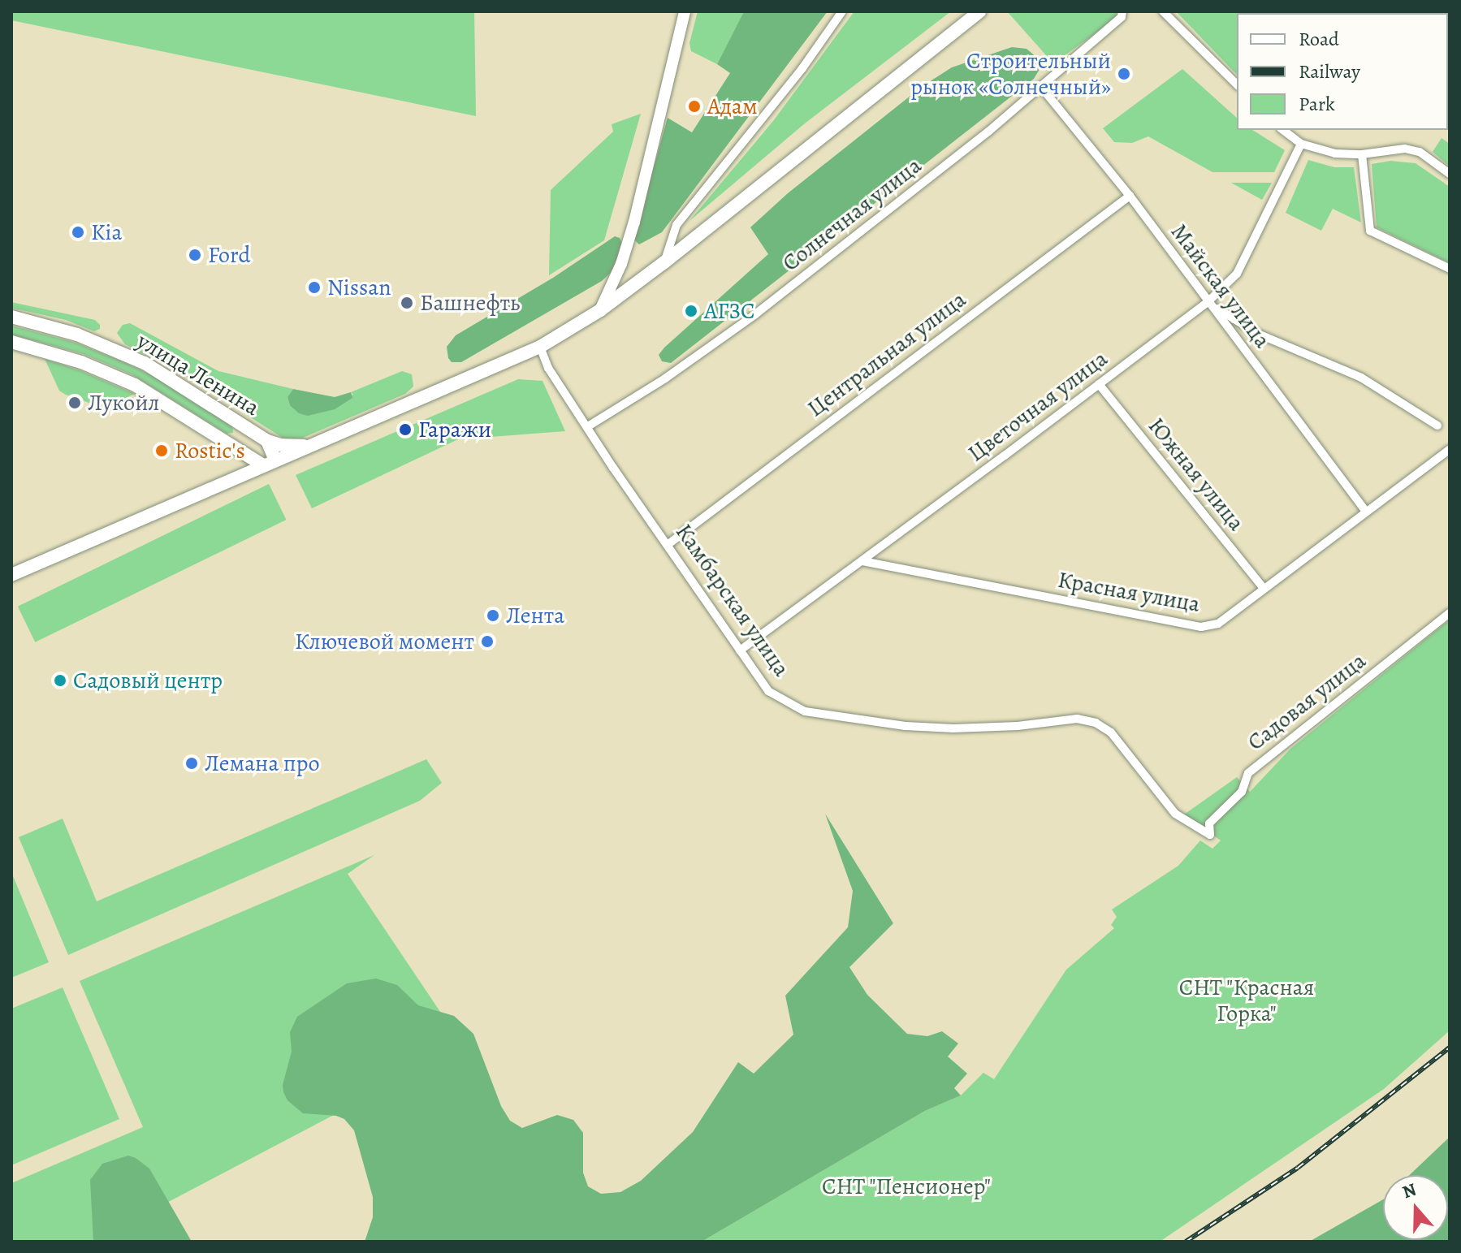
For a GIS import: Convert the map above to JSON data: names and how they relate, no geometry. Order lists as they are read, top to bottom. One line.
{"streets":{"main road":["улица Ленина"],"street":["Солнечная улица","Майская улица","Центральная улица","Цветочная улица","Южная улица","Красная улица","Камбарская улица","Садовая улица"]},"crossings":[["Солнечная улица","Майская улица"],["Солнечная улица","Камбарская улица"],["Майская улица","Центральная улица"],["Майская улица","Цветочная улица"],["Майская улица","Красная улица"],["Центральная улица","Камбарская улица"],["Цветочная улица","Южная улица"],["Цветочная улица","Красная улица"],["Цветочная улица","Камбарская улица"],["Южная улица","Красная улица"],["Камбарская улица","Садовая улица"]],"parks":["СНТ \"Красная Горка\"","СНТ \"Пенсионер\""],"places":["Строительный рынок «Солнечный»","Адам","Kia","Ford","Nissan","Башнефть","АГЗС","Лукойл","Гаражи","Rostic's","Лента","Ключевой момент","Садовый центр","Лемана про"],"legend":["Road","Railway","Park"],"north":"top"}
